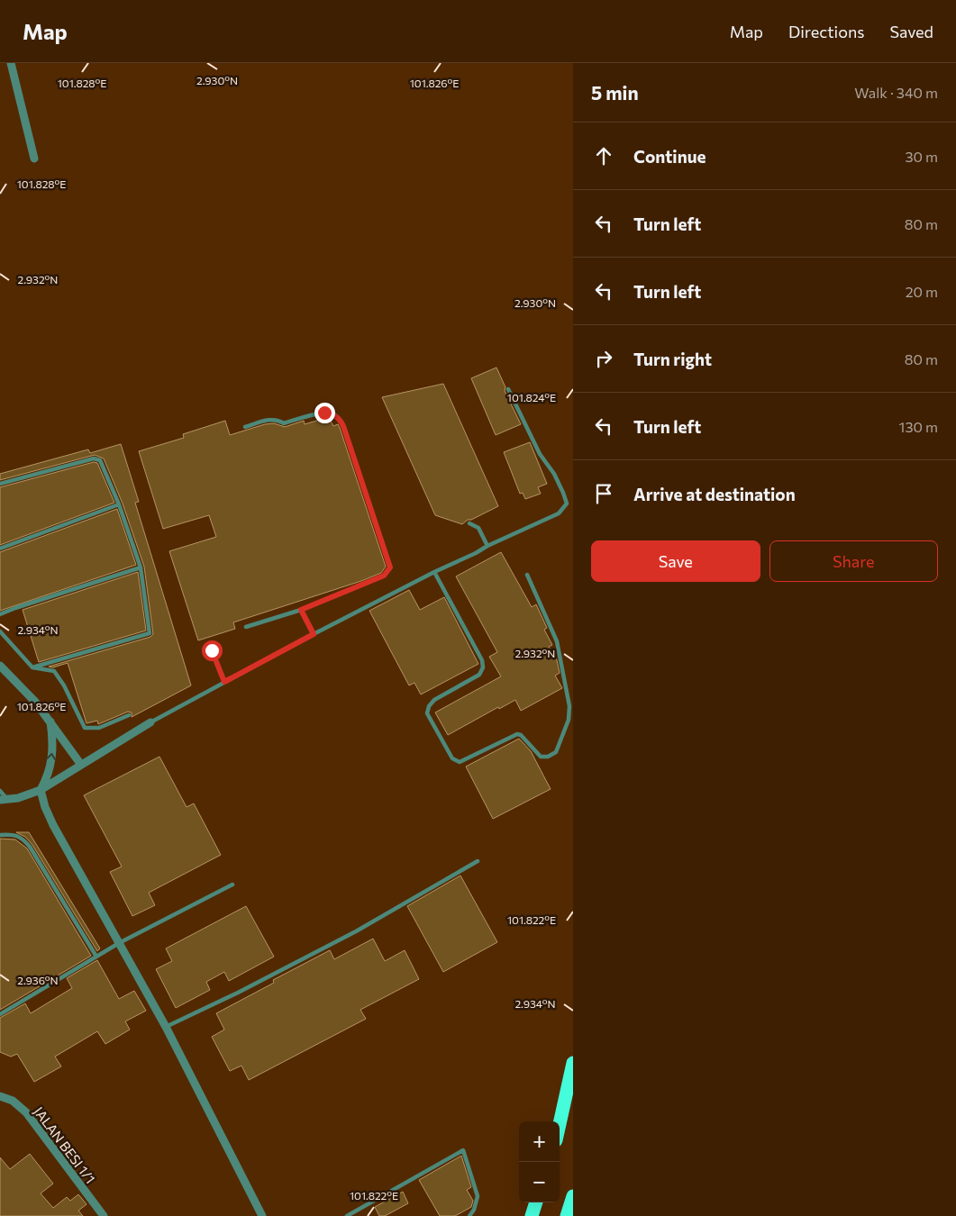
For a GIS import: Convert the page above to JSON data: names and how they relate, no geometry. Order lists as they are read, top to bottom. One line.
{"streets":{"street":["JALAN BESI 1/1"]},"page":{"header":"Map","nav":["Map","Directions","Saved"],"heading":["5 min","Walk · 340 m"],"list":[["Continue","30 m"],["Turn left","80 m"],["Turn left","20 m"],["Turn right","80 m"],["Turn left","130 m"],"Arrive at destination"],"buttons":["Save","Share"],"map_buttons":["+","−"]},"coordinates":["2.930°N","101.828°E","101.826°E","2.932°N","101.824°E","2.934°N","101.822°E","2.936°N"]}
